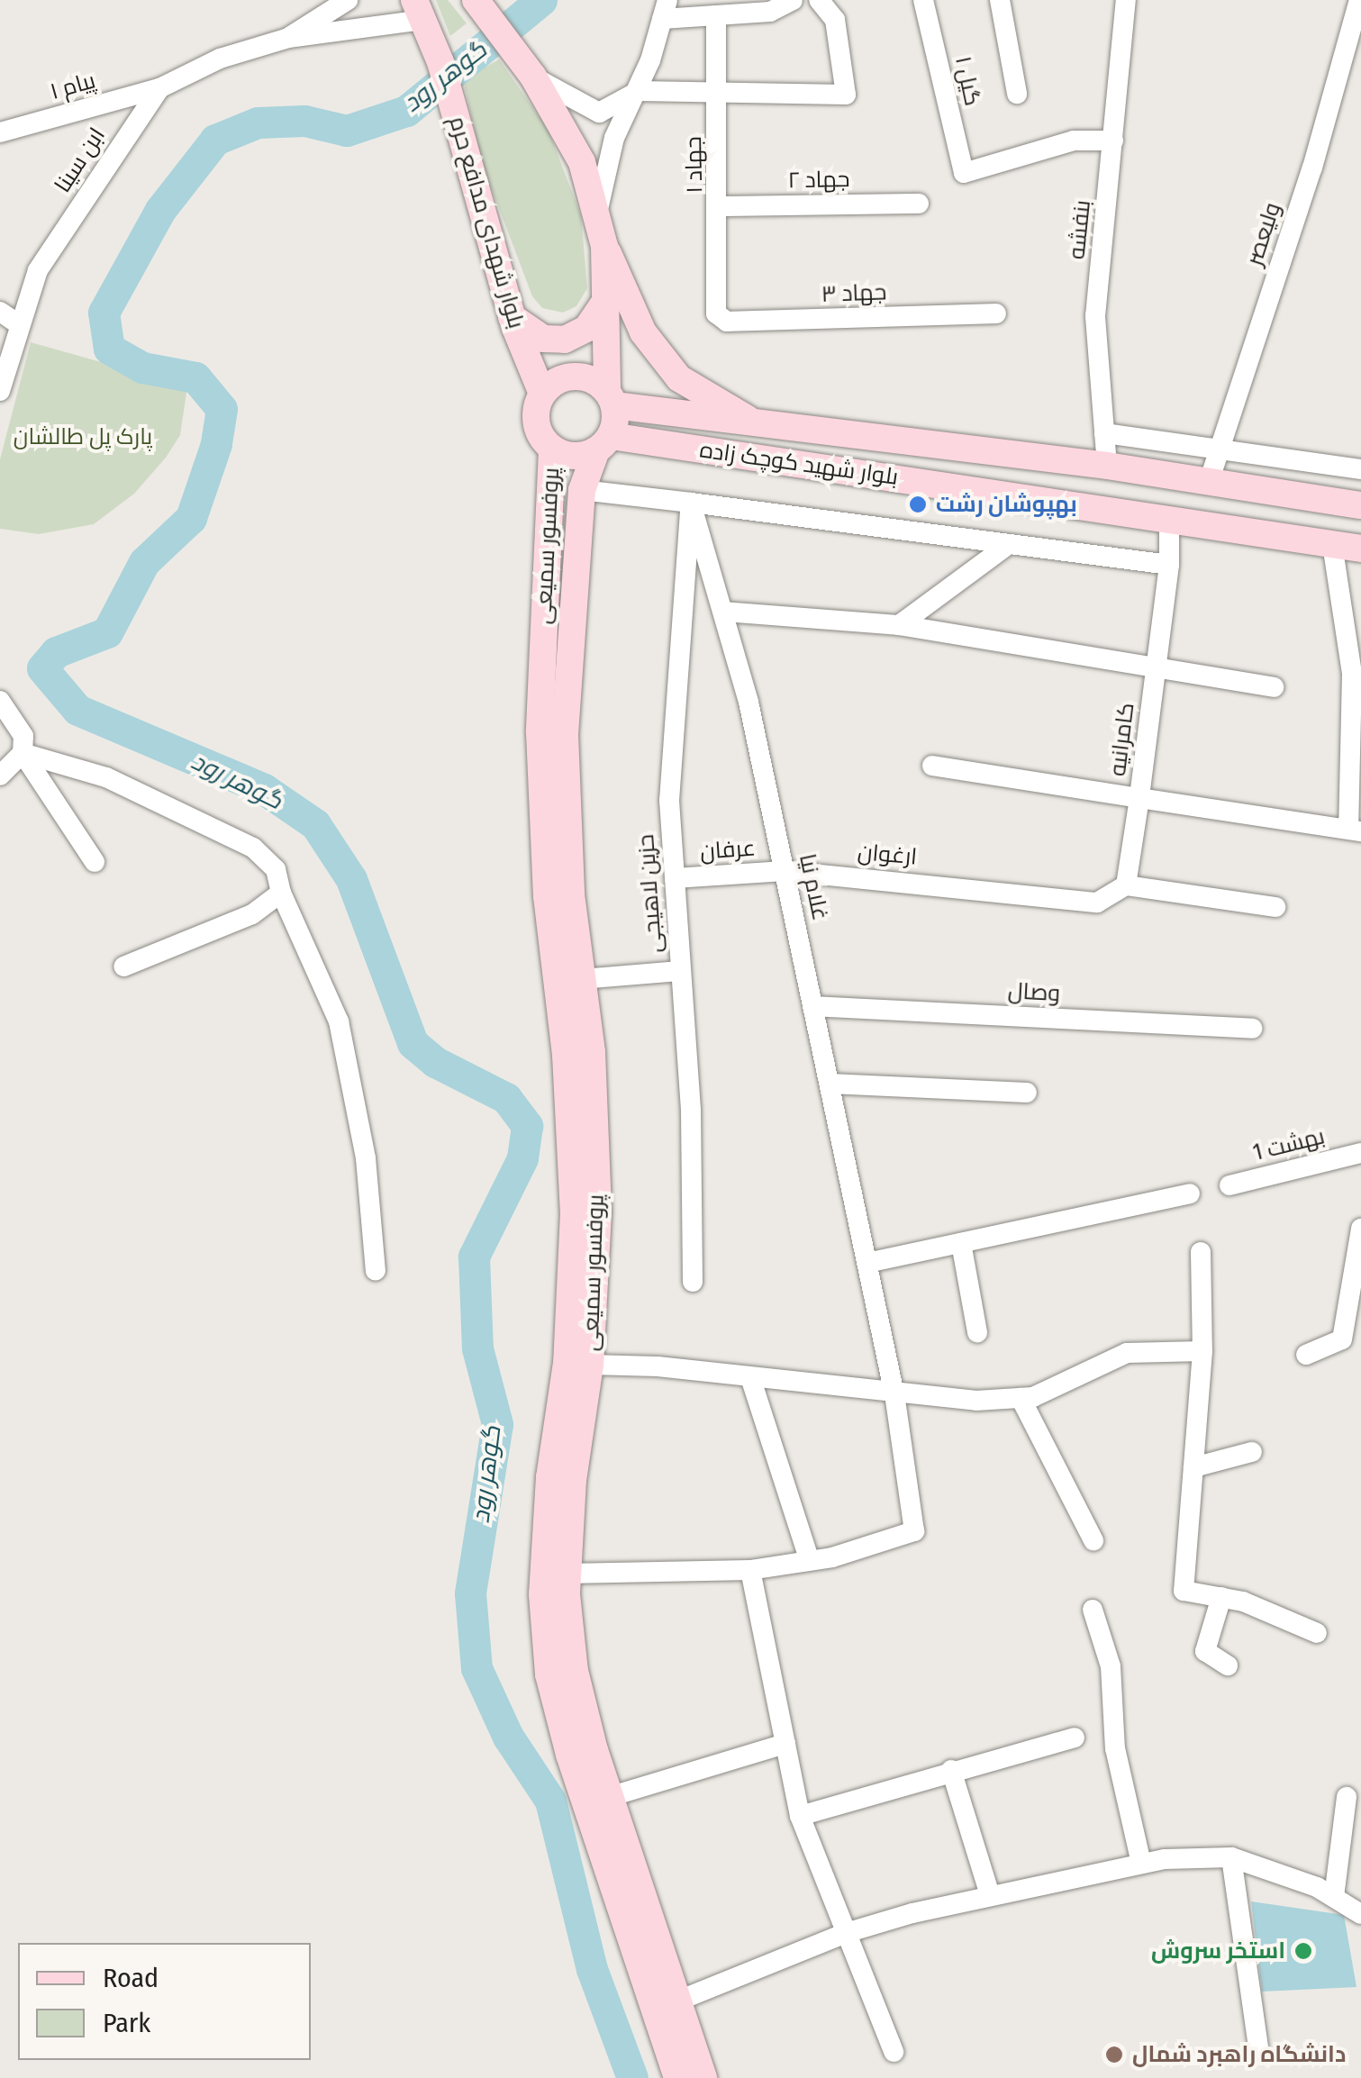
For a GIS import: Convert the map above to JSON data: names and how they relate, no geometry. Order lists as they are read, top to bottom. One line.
{"streets":{"main road":["بلوار شهدای مدافع حرم","بلوار شهید کوچک زاده","پروفسور سمیعی"],"street":["گیل ۱","پیام ۱","ابن سینا","جهاد ۱","جهاد ۲","بنفشه","ولیعصر","جهاد ۳","کامرانیه","عرفان","ارغوان","غلام نیا","حزین لاهیجی","وصال","بهشت 1"]},"crossings":[["گیل ۱","بنفشه"],["پیام ۱","ابن سینا"],["جهاد ۱","جهاد ۲"],["جهاد ۱","جهاد ۳"],["بلوار شهدای مدافع حرم","بلوار شهید کوچک زاده"],["بلوار شهدای مدافع حرم","پروفسور سمیعی"],["بنفشه","بلوار شهید کوچک زاده"],["ولیعصر","بلوار شهید کوچک زاده"],["بلوار شهید کوچک زاده","پروفسور سمیعی"],["بلوار شهید کوچک زاده","کامرانیه"],["پروفسور سمیعی","غلام نیا"],["عرفان","ارغوان"],["عرفان","غلام نیا"],["عرفان","حزین لاهیجی"],["ارغوان","غلام نیا"],["غلام نیا","حزین لاهیجی"],["غلام نیا","وصال"]],"water":["گوهر رود"],"parks":["پارک پل طالشان"],"places":["بهپوشان رشت","استخر سروش","دانشگاه راهبرد شمال"],"legend":["Road","Park"]}
